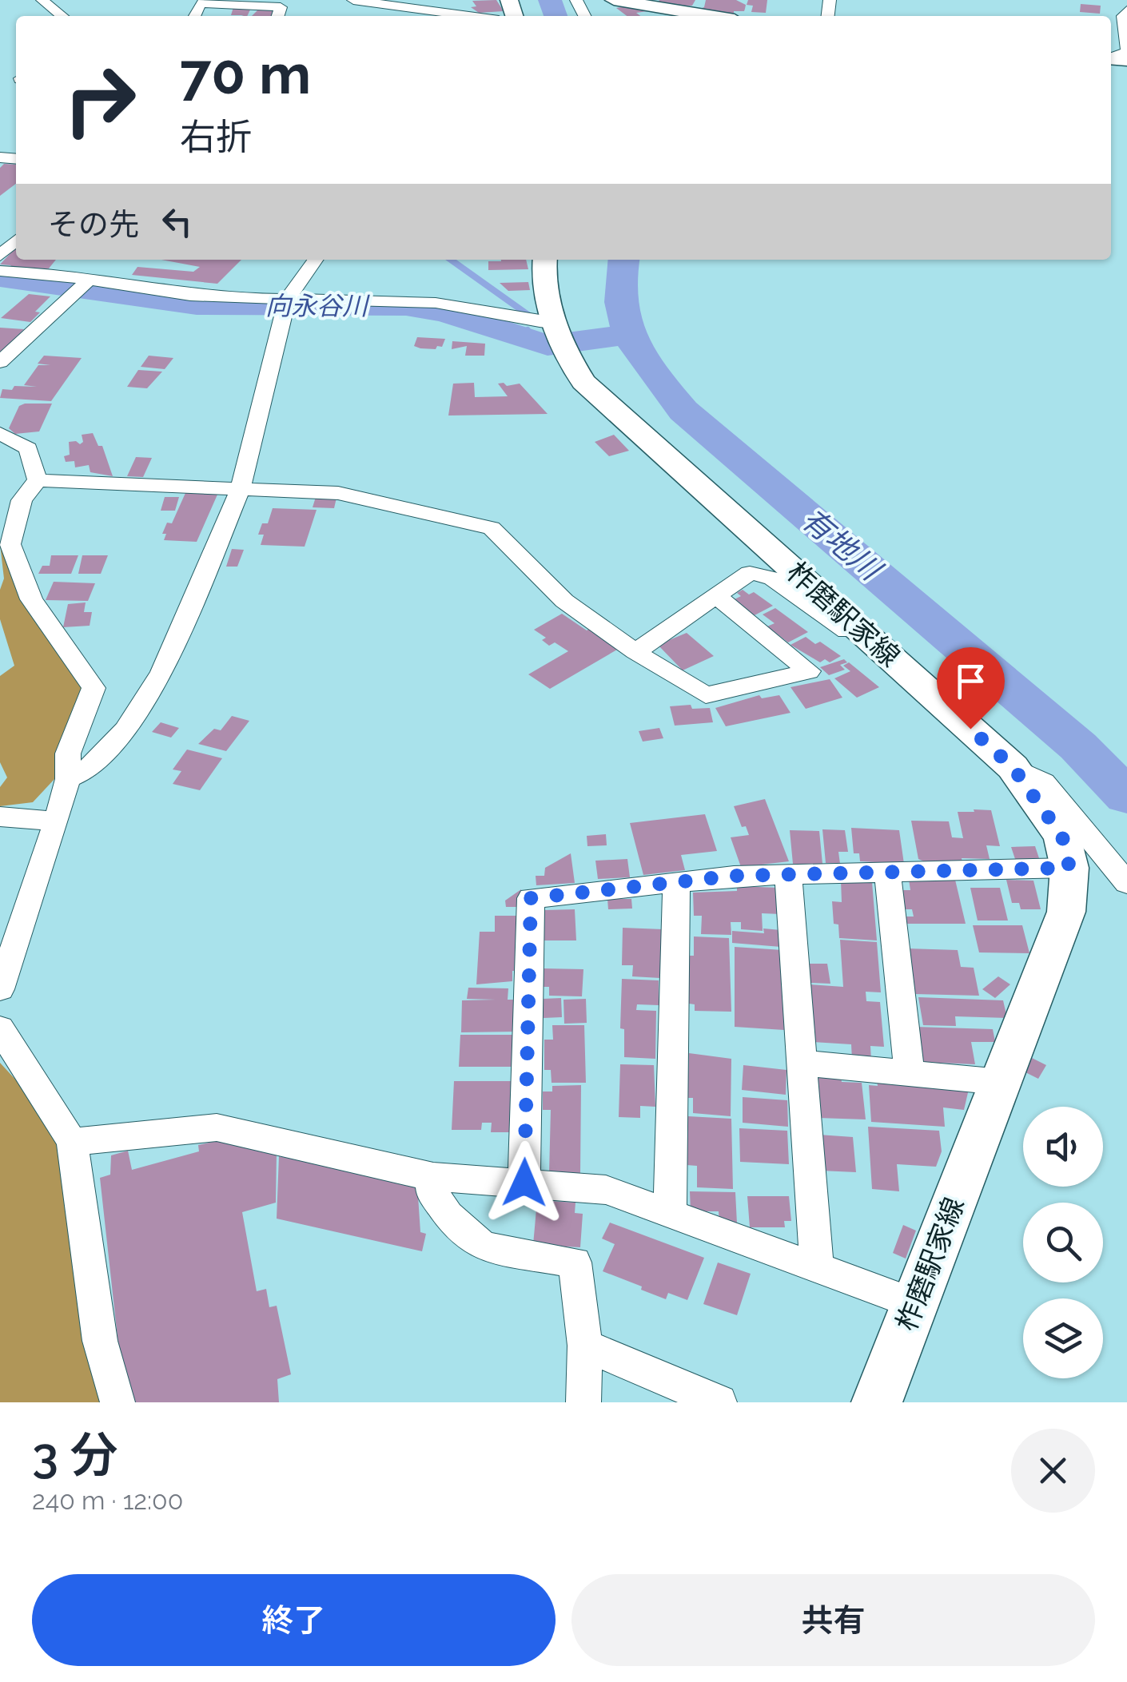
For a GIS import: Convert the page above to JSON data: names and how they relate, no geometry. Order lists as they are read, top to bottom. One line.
{"streets":{"main road":["柞磨駅家線"]},"water":["向永谷川","有地川"],"page":{"turn":["70 m","右折"],"then":"その先","heading":["3 分","240 m · 12:00"],"buttons":["終了","共有"]}}
